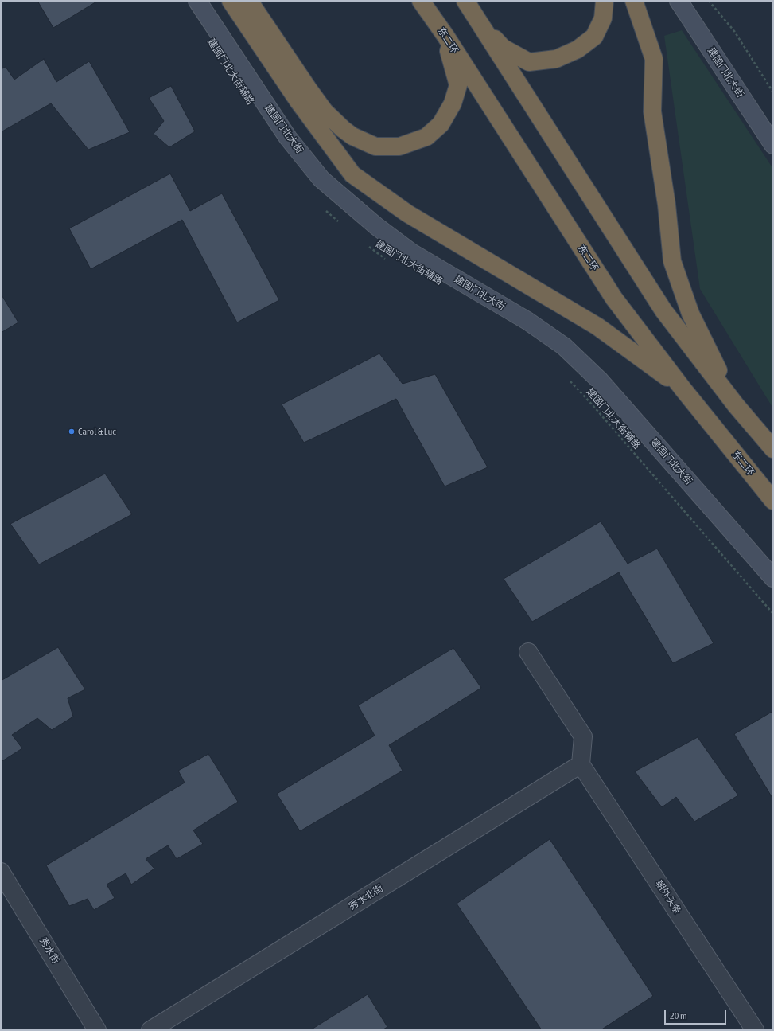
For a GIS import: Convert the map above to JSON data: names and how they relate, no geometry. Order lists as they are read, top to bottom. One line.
{"streets":{"highway":["东二环"],"street":["建国门北大街","秀水北街","朝外头条","秀水街"],"path":["建国门北大街辅路"]},"crossings":[["秀水北街","朝外头条"]],"places":["Carol & Luc"],"scale_bar":"20 m"}
